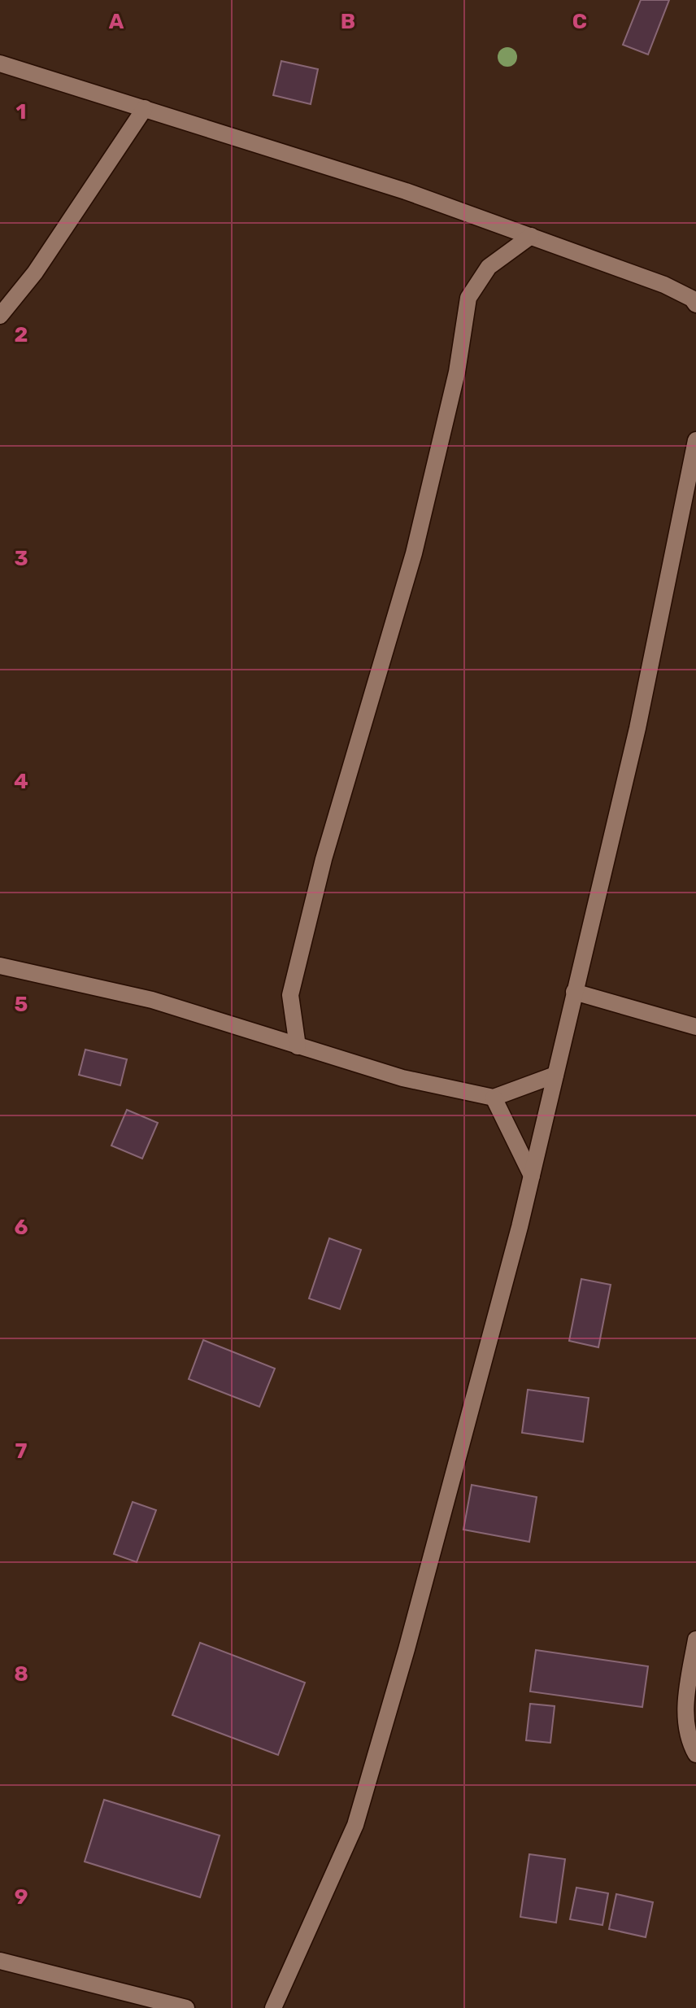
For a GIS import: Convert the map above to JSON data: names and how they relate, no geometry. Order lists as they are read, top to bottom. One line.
{"grid":{"columns":["A","B","C"],"rows":["1","2","3","4","5","6","7","8","9"]}}
